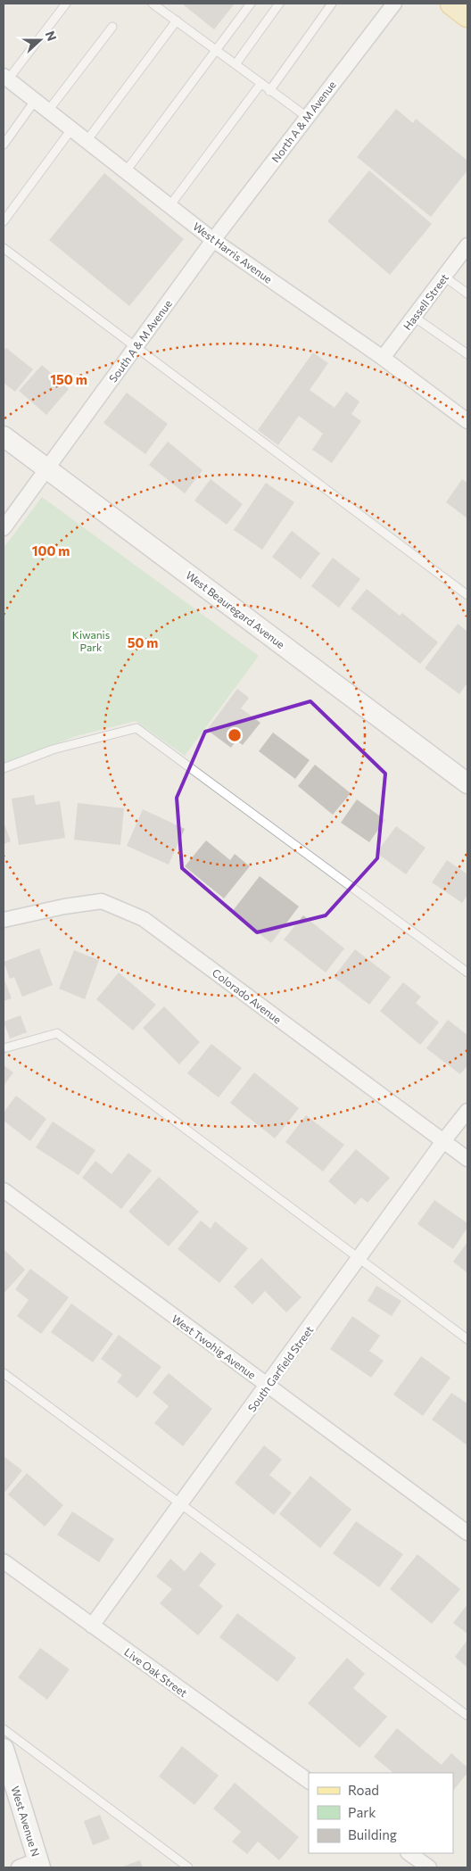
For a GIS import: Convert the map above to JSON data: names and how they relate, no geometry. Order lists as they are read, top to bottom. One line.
{"streets":{"street":["North A & M Avenue","West Harris Avenue","Hassell Street","South A & M Avenue","West Beauregard Avenue","Colorado Avenue","West Twohig Avenue","South Garfield Street","Live Oak Street","West Avenue N"]},"crossings":[["North A & M Avenue","West Harris Avenue"],["North A & M Avenue","South A & M Avenue"],["West Harris Avenue","Hassell Street"],["West Harris Avenue","South A & M Avenue"],["South A & M Avenue","West Beauregard Avenue"],["Colorado Avenue","South Garfield Street"],["West Twohig Avenue","South Garfield Street"],["South Garfield Street","Live Oak Street"]],"parks":["Kiwanis Park"],"legend":["Road","Park","Building"],"north":"right","rings":["150 m","100 m","50 m"]}
